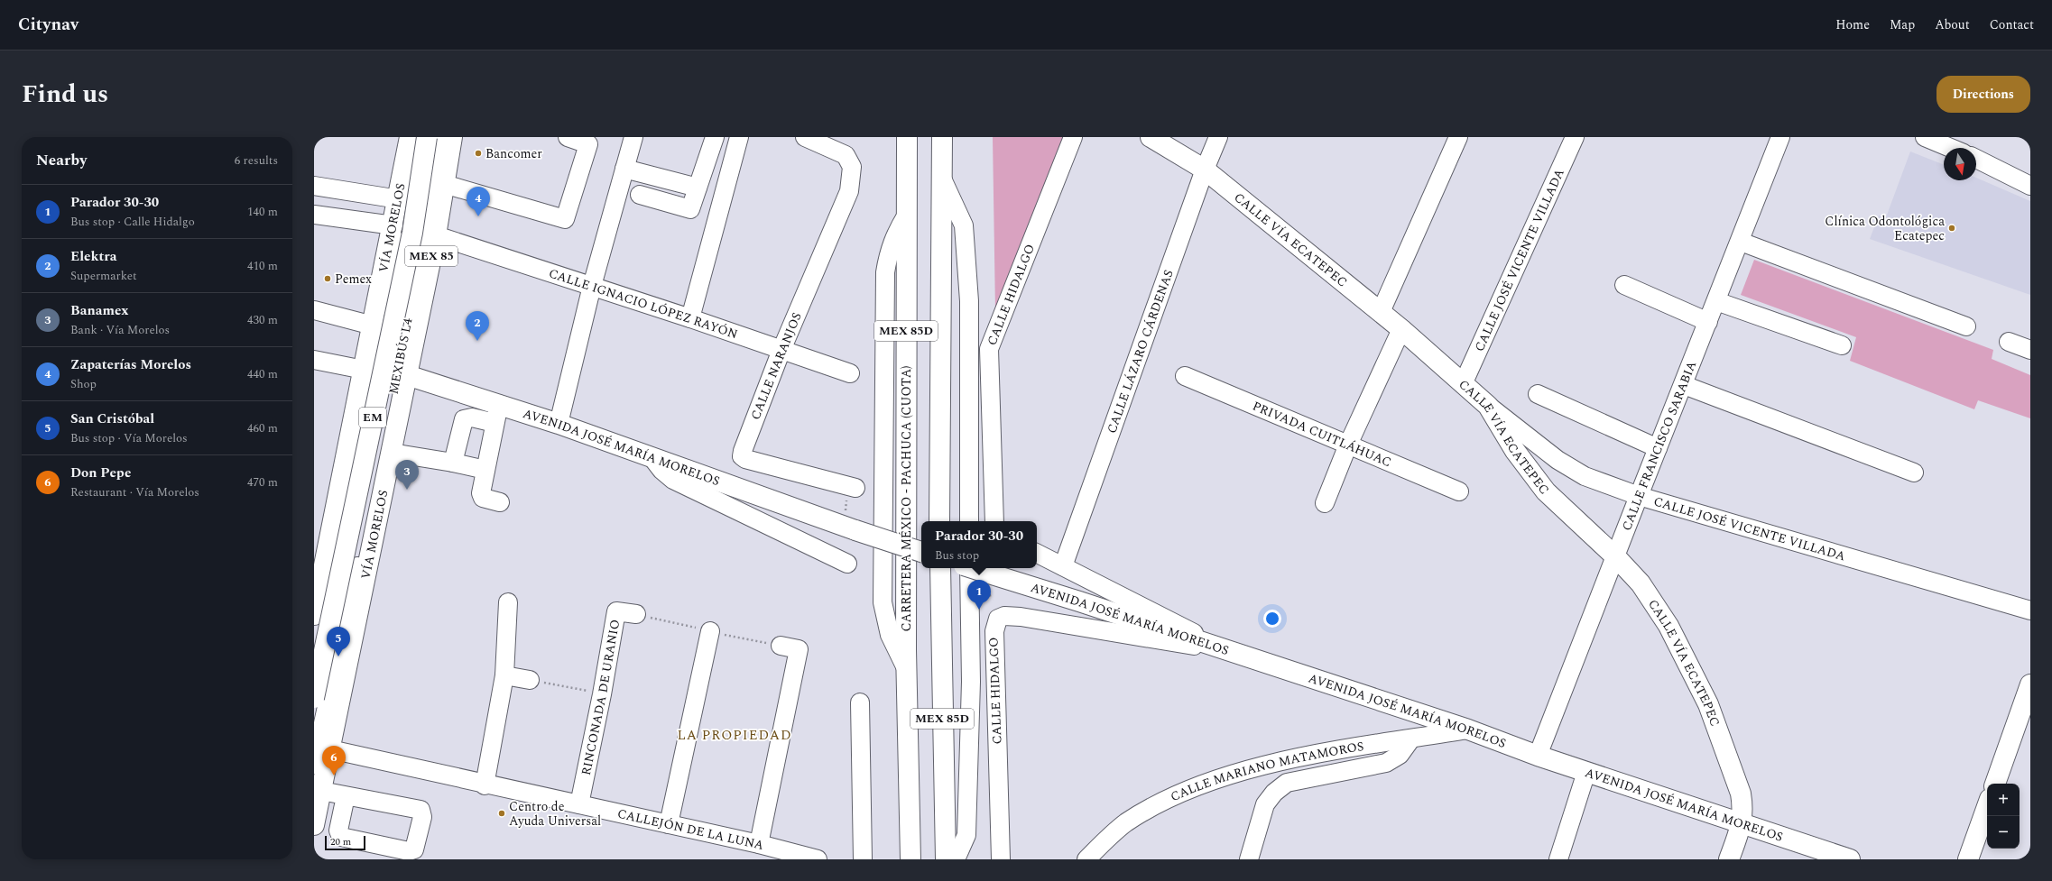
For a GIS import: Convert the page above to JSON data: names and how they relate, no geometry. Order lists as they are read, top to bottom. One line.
{"streets":{"main road":["VÍA MORELOS","CALLE VÍA ECATEPEC","MEX 85","MEX 85D","EM","AVENIDA JOSÉ MARÍA MORELOS","CARRETERA MÉXICO - PACHUCA (CUOTA)"],"street":["CALLE JOSÉ VICENTE VILLADA","CALLE HIDALGO","CALLE IGNACIO LÓPEZ RAYÓN","CALLE LÁZARO CÁRDENAS","MEXIBÚS L4","CALLE NARANJOS","PRIVADA CUITLÁHUAC","CALLE FRANCISCO SARABIA","RINCONADA DE URANIO","CALLE MARIANO MATAMOROS","CALLEJÓN DE LA LUNA"]},"crossings":[["VÍA MORELOS","CALLE IGNACIO LÓPEZ RAYÓN"],["VÍA MORELOS","MEXIBÚS L4"],["VÍA MORELOS","AVENIDA JOSÉ MARÍA MORELOS"],["VÍA MORELOS","CALLEJÓN DE LA LUNA"],["CALLE VÍA ECATEPEC","CALLE JOSÉ VICENTE VILLADA"],["CALLE VÍA ECATEPEC","CALLE LÁZARO CÁRDENAS"],["CALLE VÍA ECATEPEC","CALLE FRANCISCO SARABIA"],["CALLE VÍA ECATEPEC","AVENIDA JOSÉ MARÍA MORELOS"],["CALLE JOSÉ VICENTE VILLADA","CALLE FRANCISCO SARABIA"],["CALLE HIDALGO","AVENIDA JOSÉ MARÍA MORELOS"],["CALLE IGNACIO LÓPEZ RAYÓN","CALLE NARANJOS"],["MEXIBÚS L4","AVENIDA JOSÉ MARÍA MORELOS"],["CALLE FRANCISCO SARABIA","AVENIDA JOSÉ MARÍA MORELOS"],["AVENIDA JOSÉ MARÍA MORELOS","CALLE MARIANO MATAMOROS"],["RINCONADA DE URANIO","CALLEJÓN DE LA LUNA"]],"districts":["LA PROPIEDAD"],"places":["Bancomer","Clínica Odontológica Ecatepec","Pemex","Centro de Ayuda Universal"],"scale_bar":"20 m","north":"bottom","page":{"header":"Citynav","nav":["Home","Map","About","Contact"],"title":"Find us","buttons":"Directions","heading":["Nearby","6 results"],"list":[{"mark":"1","name":"Parador 30-30","note":"Bus stop · Calle Hidalgo","value":"140 m"},{"mark":"2","name":"Elektra","note":"Supermarket","value":"410 m"},{"mark":"3","name":"Banamex","note":"Bank · Vía Morelos","value":"430 m"},{"mark":"4","name":"Zapaterías Morelos","note":"Shop","value":"440 m"},{"mark":"5","name":"San Cristóbal","note":"Bus stop · Vía Morelos","value":"460 m"},{"mark":"6","name":"Don Pepe","note":"Restaurant · Vía Morelos","value":"470 m"}],"pins":["4","2","3","1","5","6"],"popup":["Parador 30-30","Bus stop"],"map_buttons":["+","−"],"scale":"20 m"}}
